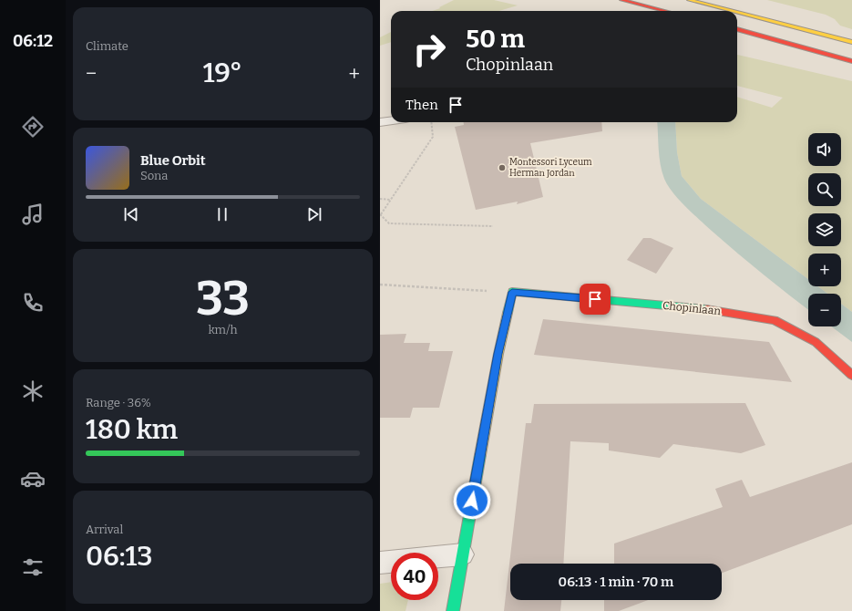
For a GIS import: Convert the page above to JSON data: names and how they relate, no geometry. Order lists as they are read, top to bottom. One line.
{"streets":{"main road":["Chopinlaan"]},"places":["Montessori Lyceum Herman Jordan"],"page":{"tabs":"06:12","tile":["Climate",["33","km/h"],["Range · 36%","180 km"],["Arrival","06:13"]],"turn":["50 m","Chopinlaan"],"heat":["−","19°","+"],"then":"Then","map_buttons":["+","−"],"song":["Blue Orbit","Sona"],"limit":"40","trip":"06:13 · 1 min · 70 m"}}
